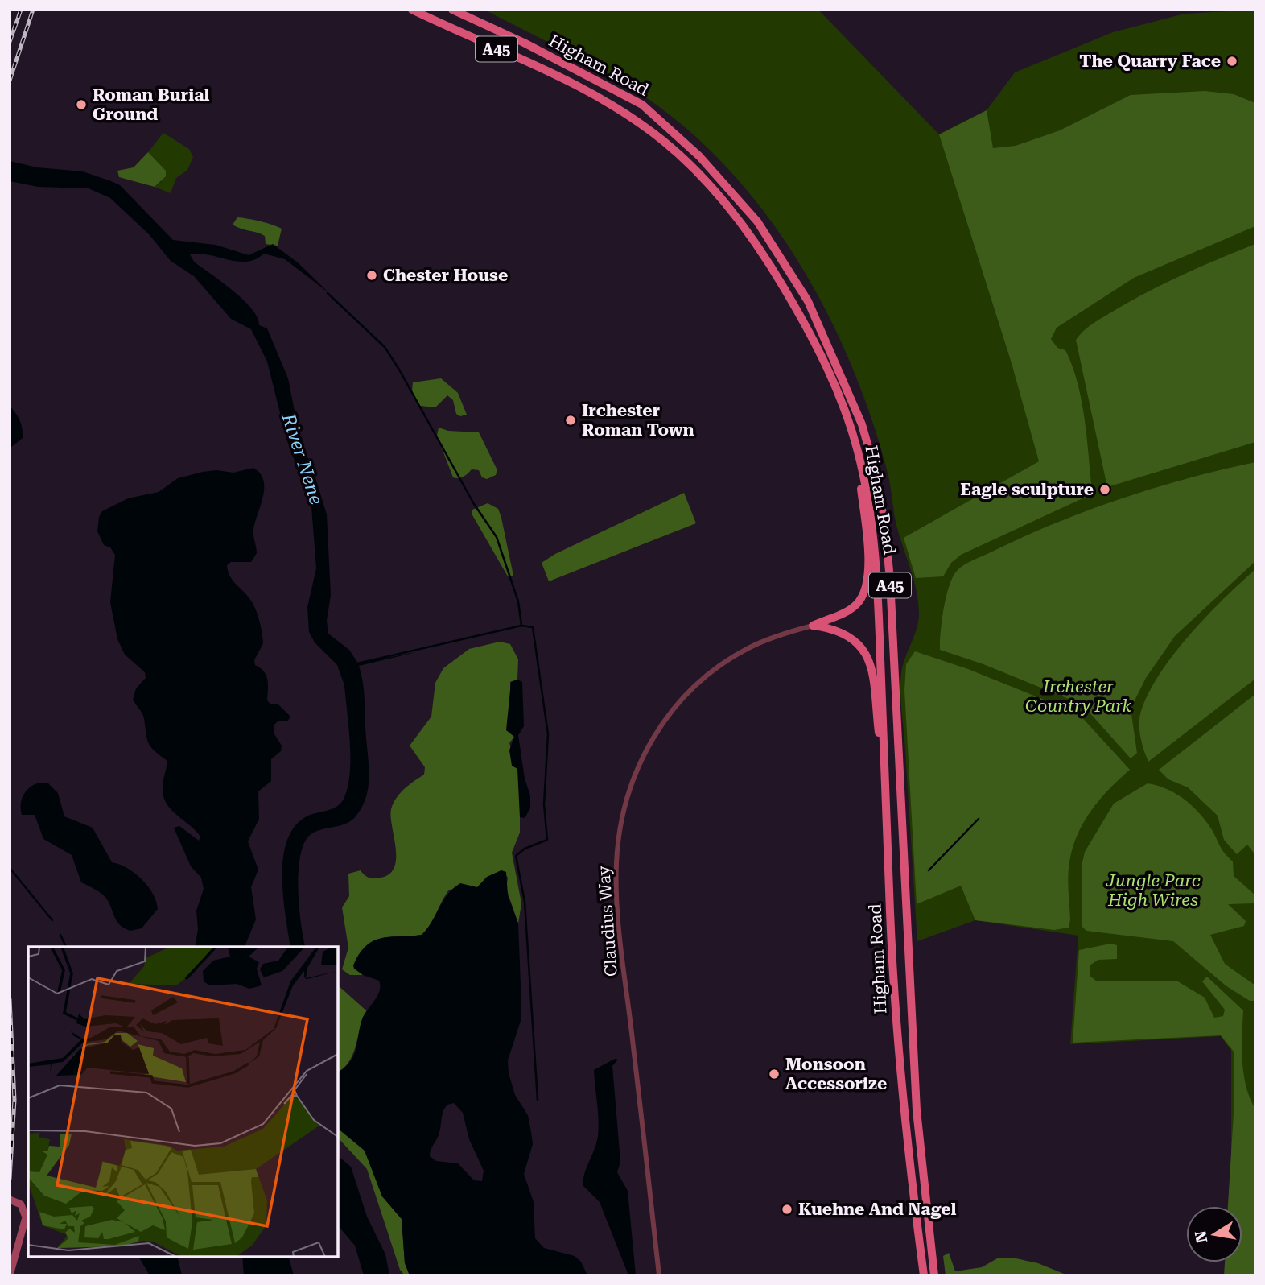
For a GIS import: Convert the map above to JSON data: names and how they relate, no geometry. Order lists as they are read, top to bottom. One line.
{"streets":{"highway":["A45","Higham Road"],"street":["Claudius Way"]},"water":["River Nene"],"parks":["Irchester Country Park","Jungle Parc High Wires"],"places":["The Quarry Face","Roman Burial Ground","Chester House","Irchester Roman Town","Eagle sculpture","Monsoon Accessorize","Kuehne And Nagel"],"north":"left"}
